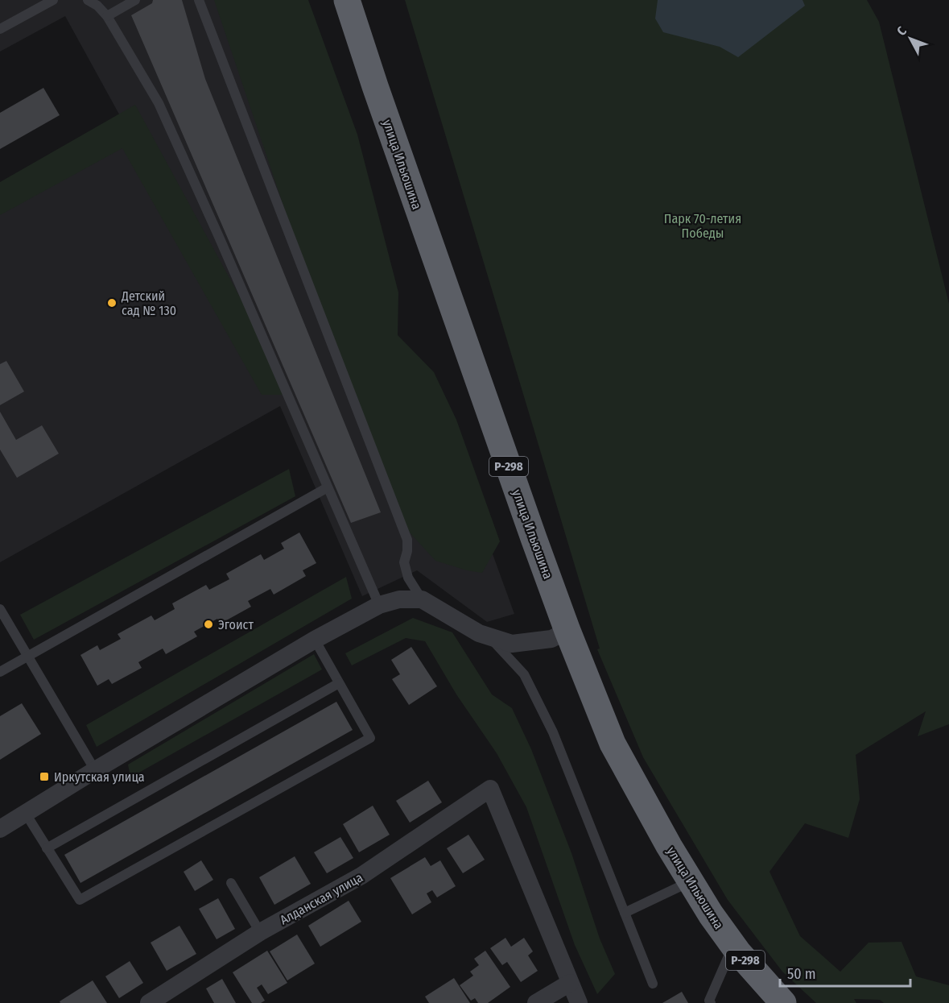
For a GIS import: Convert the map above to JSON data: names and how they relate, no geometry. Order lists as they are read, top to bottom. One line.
{"streets":{"highway":["улица Ильюшина","Р-298"],"street":["Алданская улица"]},"parks":["Парк 70-летия Победы"],"places":{"other":["Детский сад № 130","Эгоист"],"transit":["Иркутская улица"]},"scale_bar":"50 m","north":"top left"}
